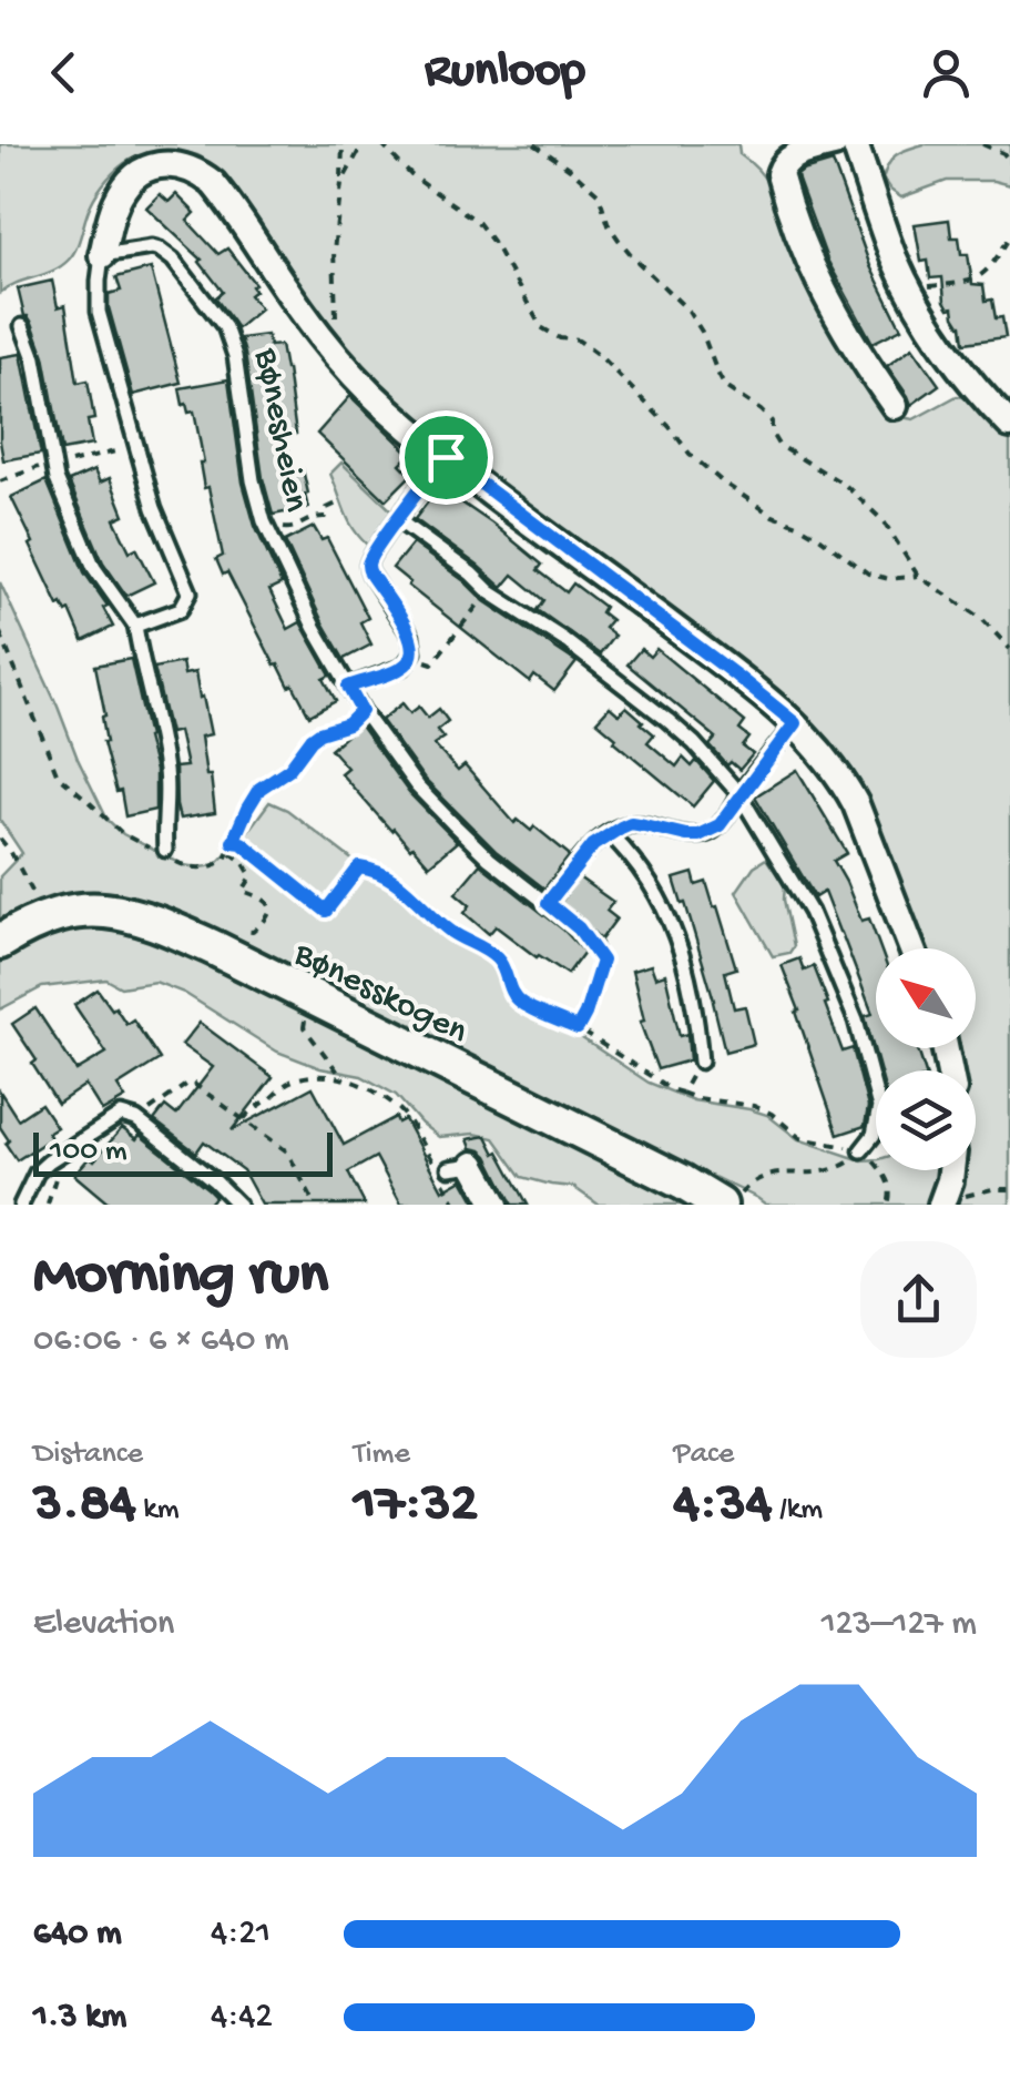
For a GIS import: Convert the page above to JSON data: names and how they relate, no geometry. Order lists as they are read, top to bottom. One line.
{"streets":{"main road":["Bønesskogen"],"street":["Bønesheien"]},"scale_bar":"100 m","north":"top left","page":{"header":"Runloop","scale":"100 m","heading":["Morning run","06:06 · 6 × 640 m"],"stats":[["Distance","3.84 km"],["Time","17:32"],["Pace","4:34 /km"]],"chart":["Elevation","123–127 m"],"list":[{"name":"640 m","note":"4:21"},{"name":"1.3 km","note":"4:42"}]}}
